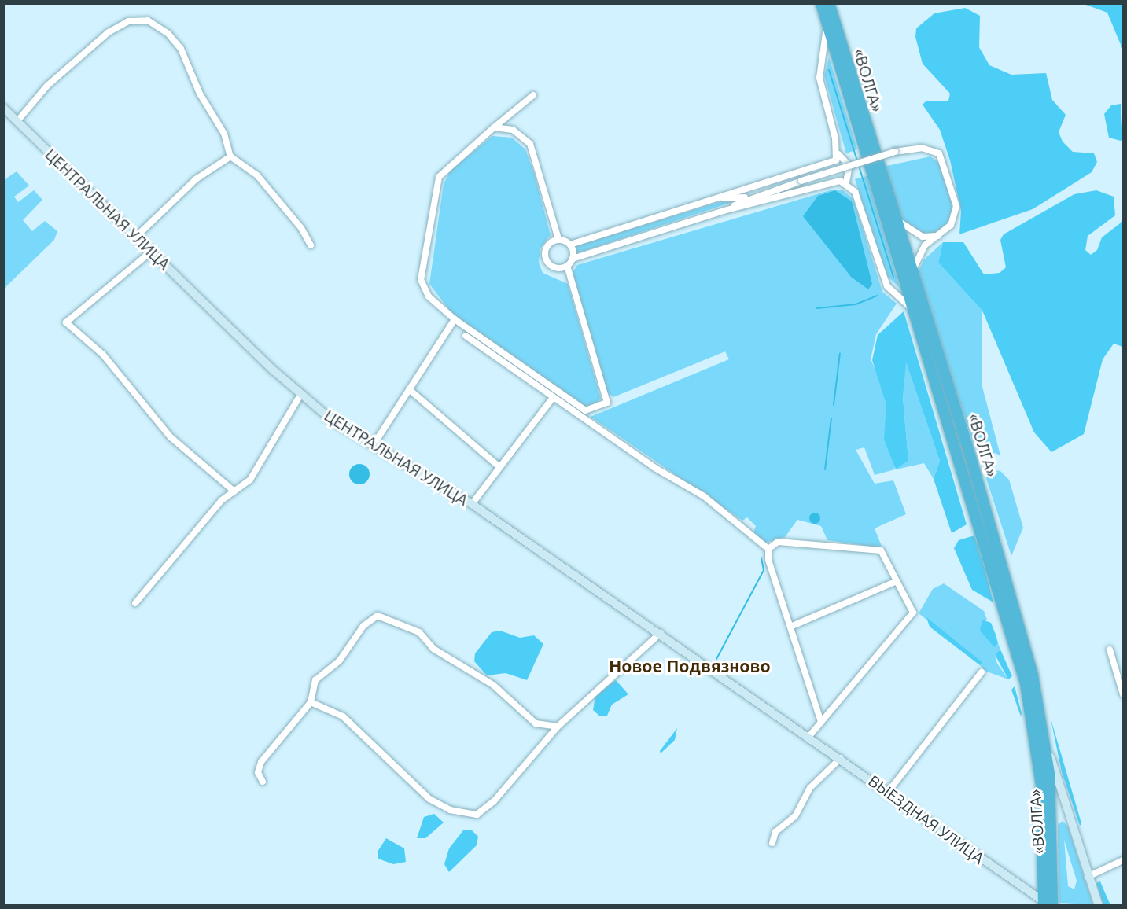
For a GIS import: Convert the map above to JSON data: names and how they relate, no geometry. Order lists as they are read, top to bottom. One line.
{"streets":{"highway":["«ВОЛГА»"],"main road":["ЦЕНТРАЛЬНАЯ УЛИЦА","ВЫЕЗДНАЯ УЛИЦА"]},"crossings":[["«ВОЛГА»","ВЫЕЗДНАЯ УЛИЦА"],["ЦЕНТРАЛЬНАЯ УЛИЦА","ВЫЕЗДНАЯ УЛИЦА"]],"districts":["Новое Подвязново"]}
